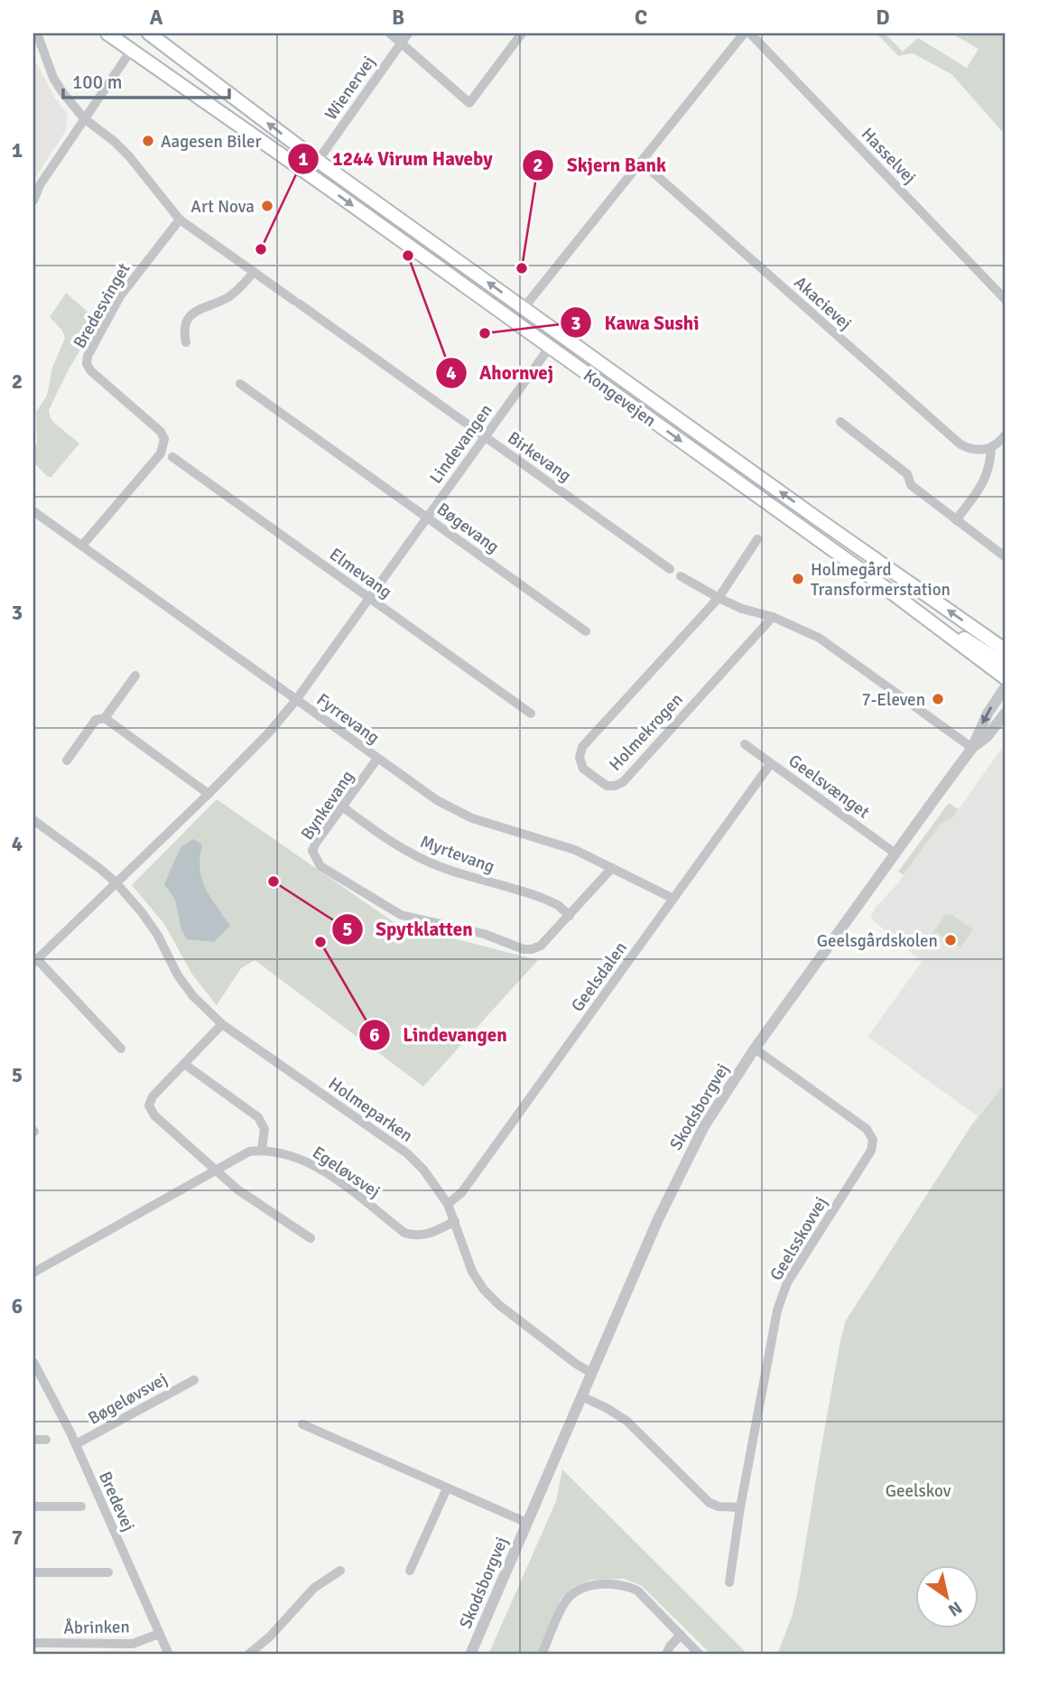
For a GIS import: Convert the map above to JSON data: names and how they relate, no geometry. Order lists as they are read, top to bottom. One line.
{"streets":{"main road":["Kongevejen"],"street":["Wienervej","Hasselvej","Akacievej","Bredesvinget","Lindevangen","Birkevang","Bøgevang","Elmevang","Fyrrevang","Holmekrogen","Geelsvænget","Bynkevang","Myrtevang","Geelsdalen","Skodsborgvej","Holmeparken","Egeløvsvej","Geelsskovvej","Bøgeløvsvej","Bredevej","Åbrinken"]},"crossings":[["Wienervej","Kongevejen"],["Bredesvinget","Fyrrevang"],["Kongevejen","Lindevangen"],["Lindevangen","Birkevang"],["Lindevangen","Bøgevang"],["Lindevangen","Elmevang"],["Lindevangen","Fyrrevang"],["Lindevangen","Holmeparken"],["Fyrrevang","Bynkevang"],["Fyrrevang","Geelsdalen"],["Geelsvænget","Geelsdalen"],["Geelsvænget","Skodsborgvej"],["Bynkevang","Myrtevang"],["Geelsdalen","Holmeparken"],["Skodsborgvej","Holmeparken"],["Skodsborgvej","Geelsskovvej"],["Holmeparken","Egeløvsvej"],["Bøgeløvsvej","Bredevej"],["Bredevej","Åbrinken"]],"parks":["Geelskov"],"places":["Aagesen Biler","Art Nova","1244 Virum Haveby","Ahornvej","Skjern Bank","Kawa Sushi","Holmegård Transformerstation","7-Eleven","Spytklatten","Geelsgårdskolen","Lindevangen"],"scale_bar":"100 m","north":"bottom right","grid":{"columns":["A","B","C","D"],"rows":["1","2","3","4","5","6","7"]}}
